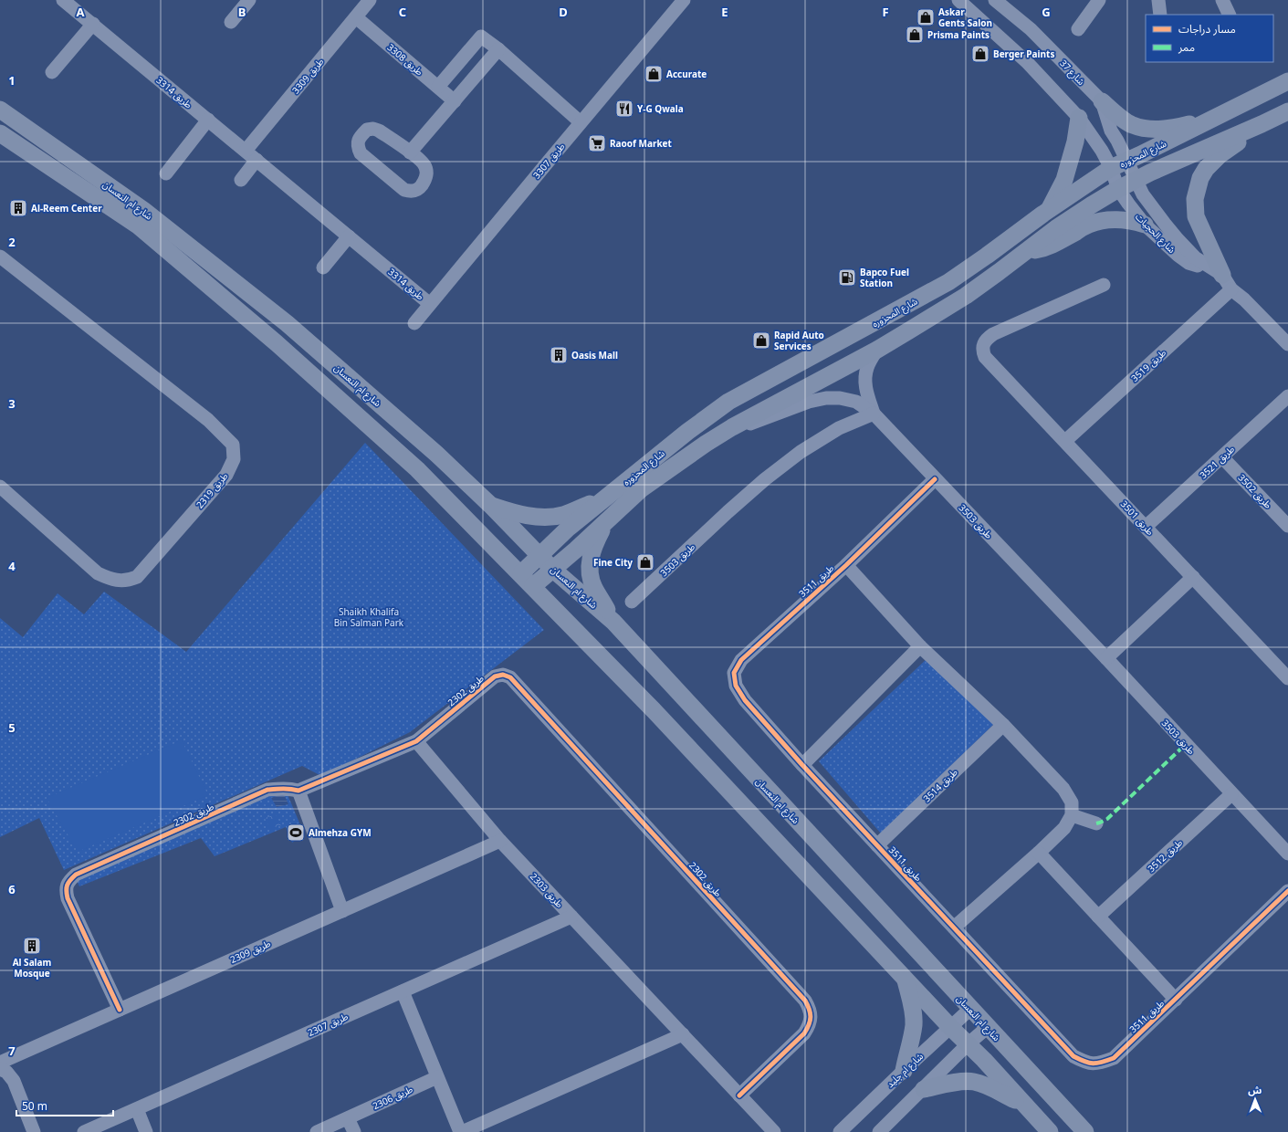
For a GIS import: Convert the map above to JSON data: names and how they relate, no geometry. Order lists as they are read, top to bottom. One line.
{"streets":{"main road":["شارع المحزوره","شارع ام النعسان"],"street":["طريق 3308","شارع 37","طريق 3309","طريق 3314","طريق 3307","شارع الحجيات","طريق 3519","طريق 3521","طريق 2319","طريق 3502","طريق 3501","طريق 3503","طريق 3511","طريق 2302","طريق 3514","طريق 3512","طريق 2303","طريق 2309","طريق 2307","شارع ام جليد","طريق 2306"]},"crossings":[["طريق 3308","طريق 3309"],["شارع 37","شارع المحزوره"],["شارع 37","شارع الحجيات"],["طريق 3309","طريق 3314"],["طريق 3314","طريق 3307"],["شارع المحزوره","شارع ام النعسان"],["شارع المحزوره","شارع الحجيات"],["شارع ام النعسان","شارع ام جليد"],["شارع الحجيات","طريق 3519"],["طريق 3519","طريق 3501"],["طريق 3521","طريق 3502"],["طريق 3521","طريق 3501"],["طريق 3503","طريق 3511"],["طريق 3503","طريق 3512"],["طريق 3511","طريق 3514"],["طريق 2302","طريق 2303"],["طريق 2302","طريق 2309"],["طريق 2303","طريق 2309"],["طريق 2303","طريق 2307"]],"parks":["Shaikh Khalifa Bin Salman Park"],"places":{"shop":["Askar Gents Salon","Prisma Paints","Berger Paints","Accurate","Rapid Auto Services","Fine City"],"restaurant":["Y-G Qwala"],"supermarket":["Raoof Market"],"building":["Al-Reem Center","Oasis Mall","Al Salam Mosque"],"fuel station":["Bapco Fuel Station"],"sports":["Almehza GYM"]},"legend":["مسار دراجات","ممر"],"scale_bar":"50 m","north":"top","grid":{"columns":["A","B","C","D","E","F","G"],"rows":["1","2","3","4","5","6","7"]}}
